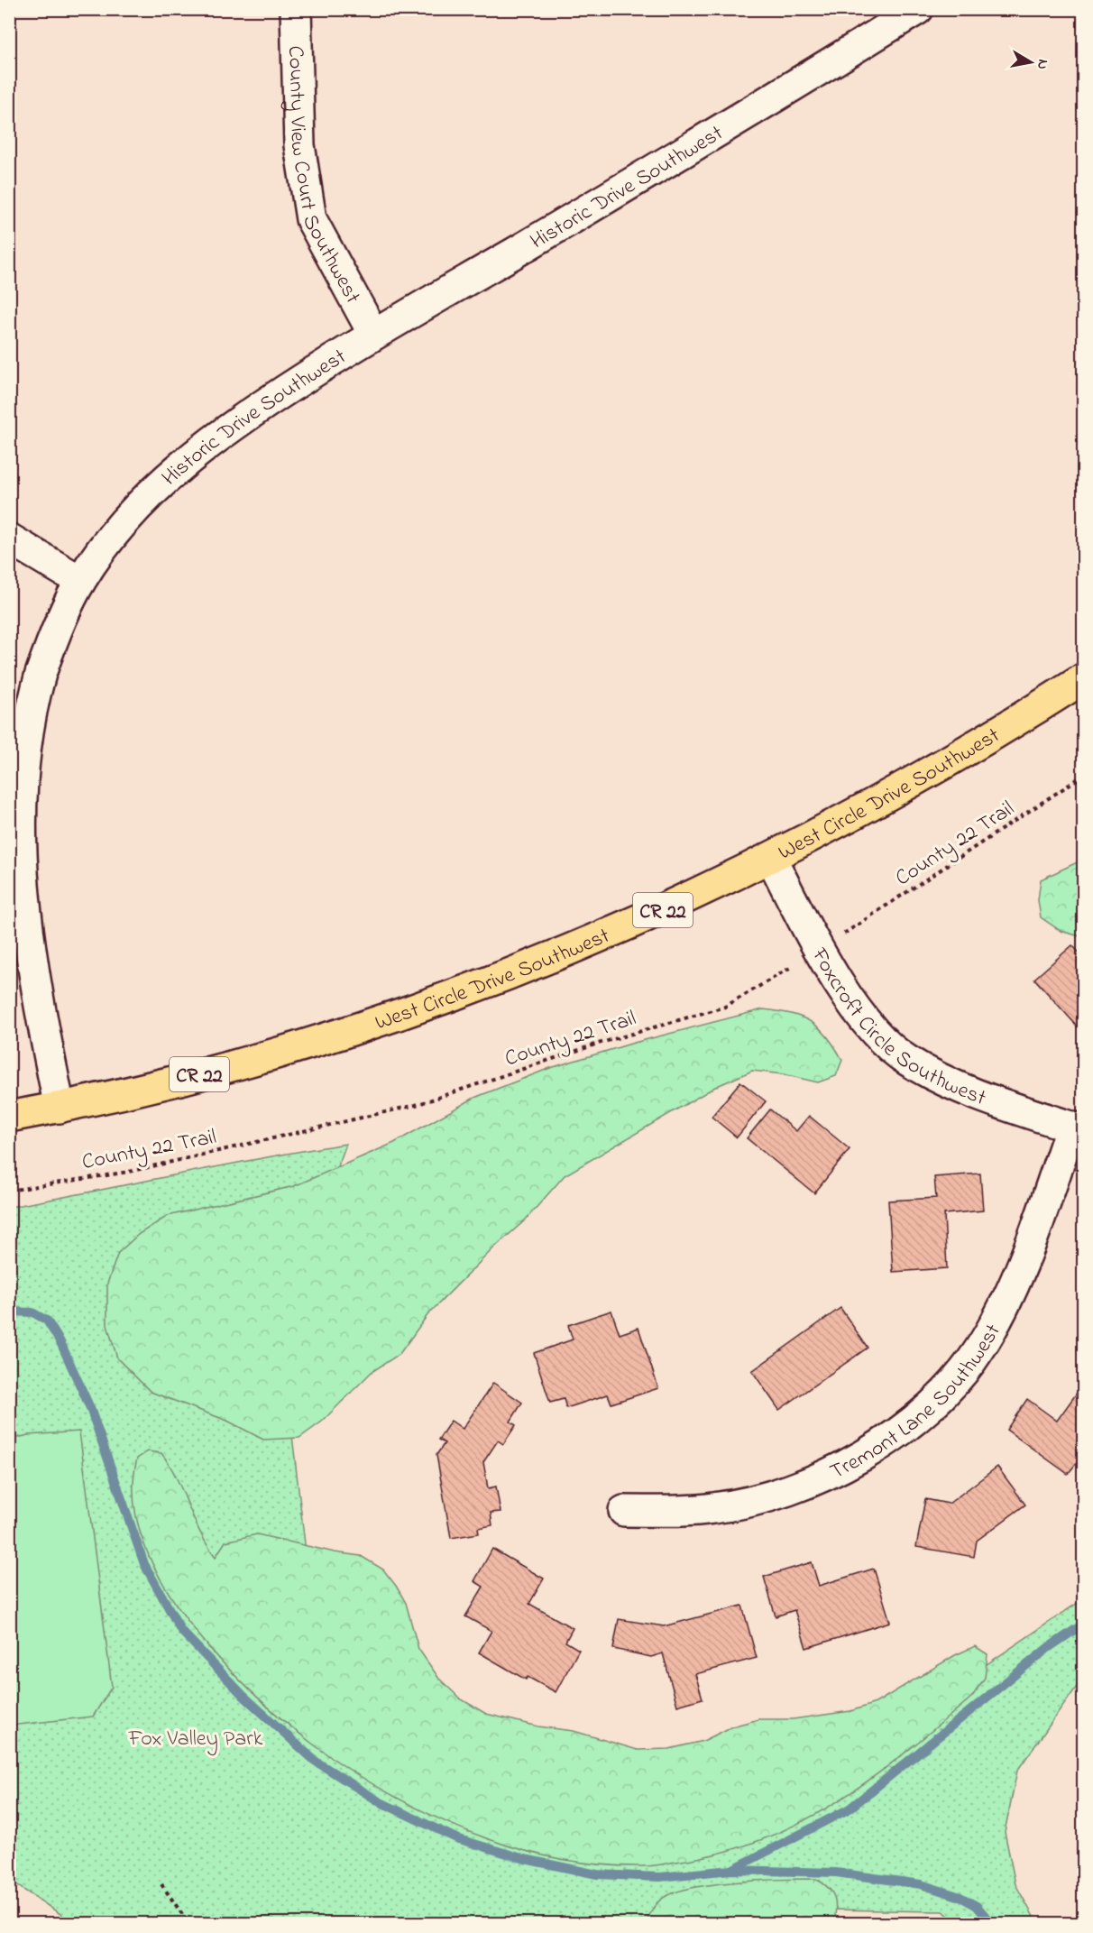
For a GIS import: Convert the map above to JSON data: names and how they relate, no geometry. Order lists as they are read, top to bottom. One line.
{"streets":{"main road":["West Circle Drive Southwest","CR 22"],"street":["County View Court Southwest","Historic Drive Southwest","Foxcroft Circle Southwest","Tremont Lane Southwest"],"path":["County 22 Trail"]},"crossings":[["County View Court Southwest","Historic Drive Southwest"],["Historic Drive Southwest","West Circle Drive Southwest"],["West Circle Drive Southwest","Foxcroft Circle Southwest"],["County 22 Trail","Foxcroft Circle Southwest"],["Foxcroft Circle Southwest","Tremont Lane Southwest"]],"parks":["Fox Valley Park"],"north":"right"}
